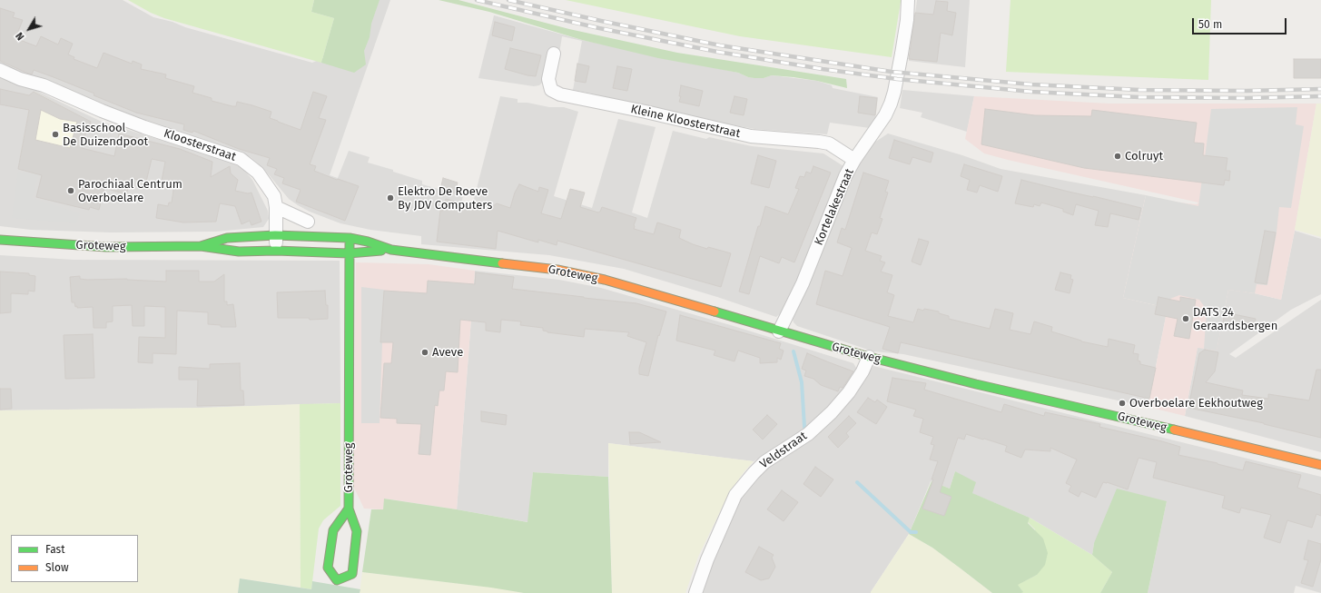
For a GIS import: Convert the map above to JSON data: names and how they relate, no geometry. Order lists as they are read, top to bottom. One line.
{"streets":{"main road":["Groteweg"],"street":["Kleine Kloosterstraat","Kloosterstraat","Kortelakestraat","Veldstraat"]},"crossings":[["Kleine Kloosterstraat","Kortelakestraat"],["Kloosterstraat","Groteweg"],["Kortelakestraat","Groteweg"],["Groteweg","Veldstraat"]],"places":["Basisschool De Duizendpoot","Colruyt","Parochiaal Centrum Overboelare","Elektro De Roeve By JDV Computers","DATS 24 Geraardsbergen","Aveve","Overboelare Eekhoutweg"],"legend":["Fast","Slow"],"scale_bar":"50 m","north":"bottom left"}
